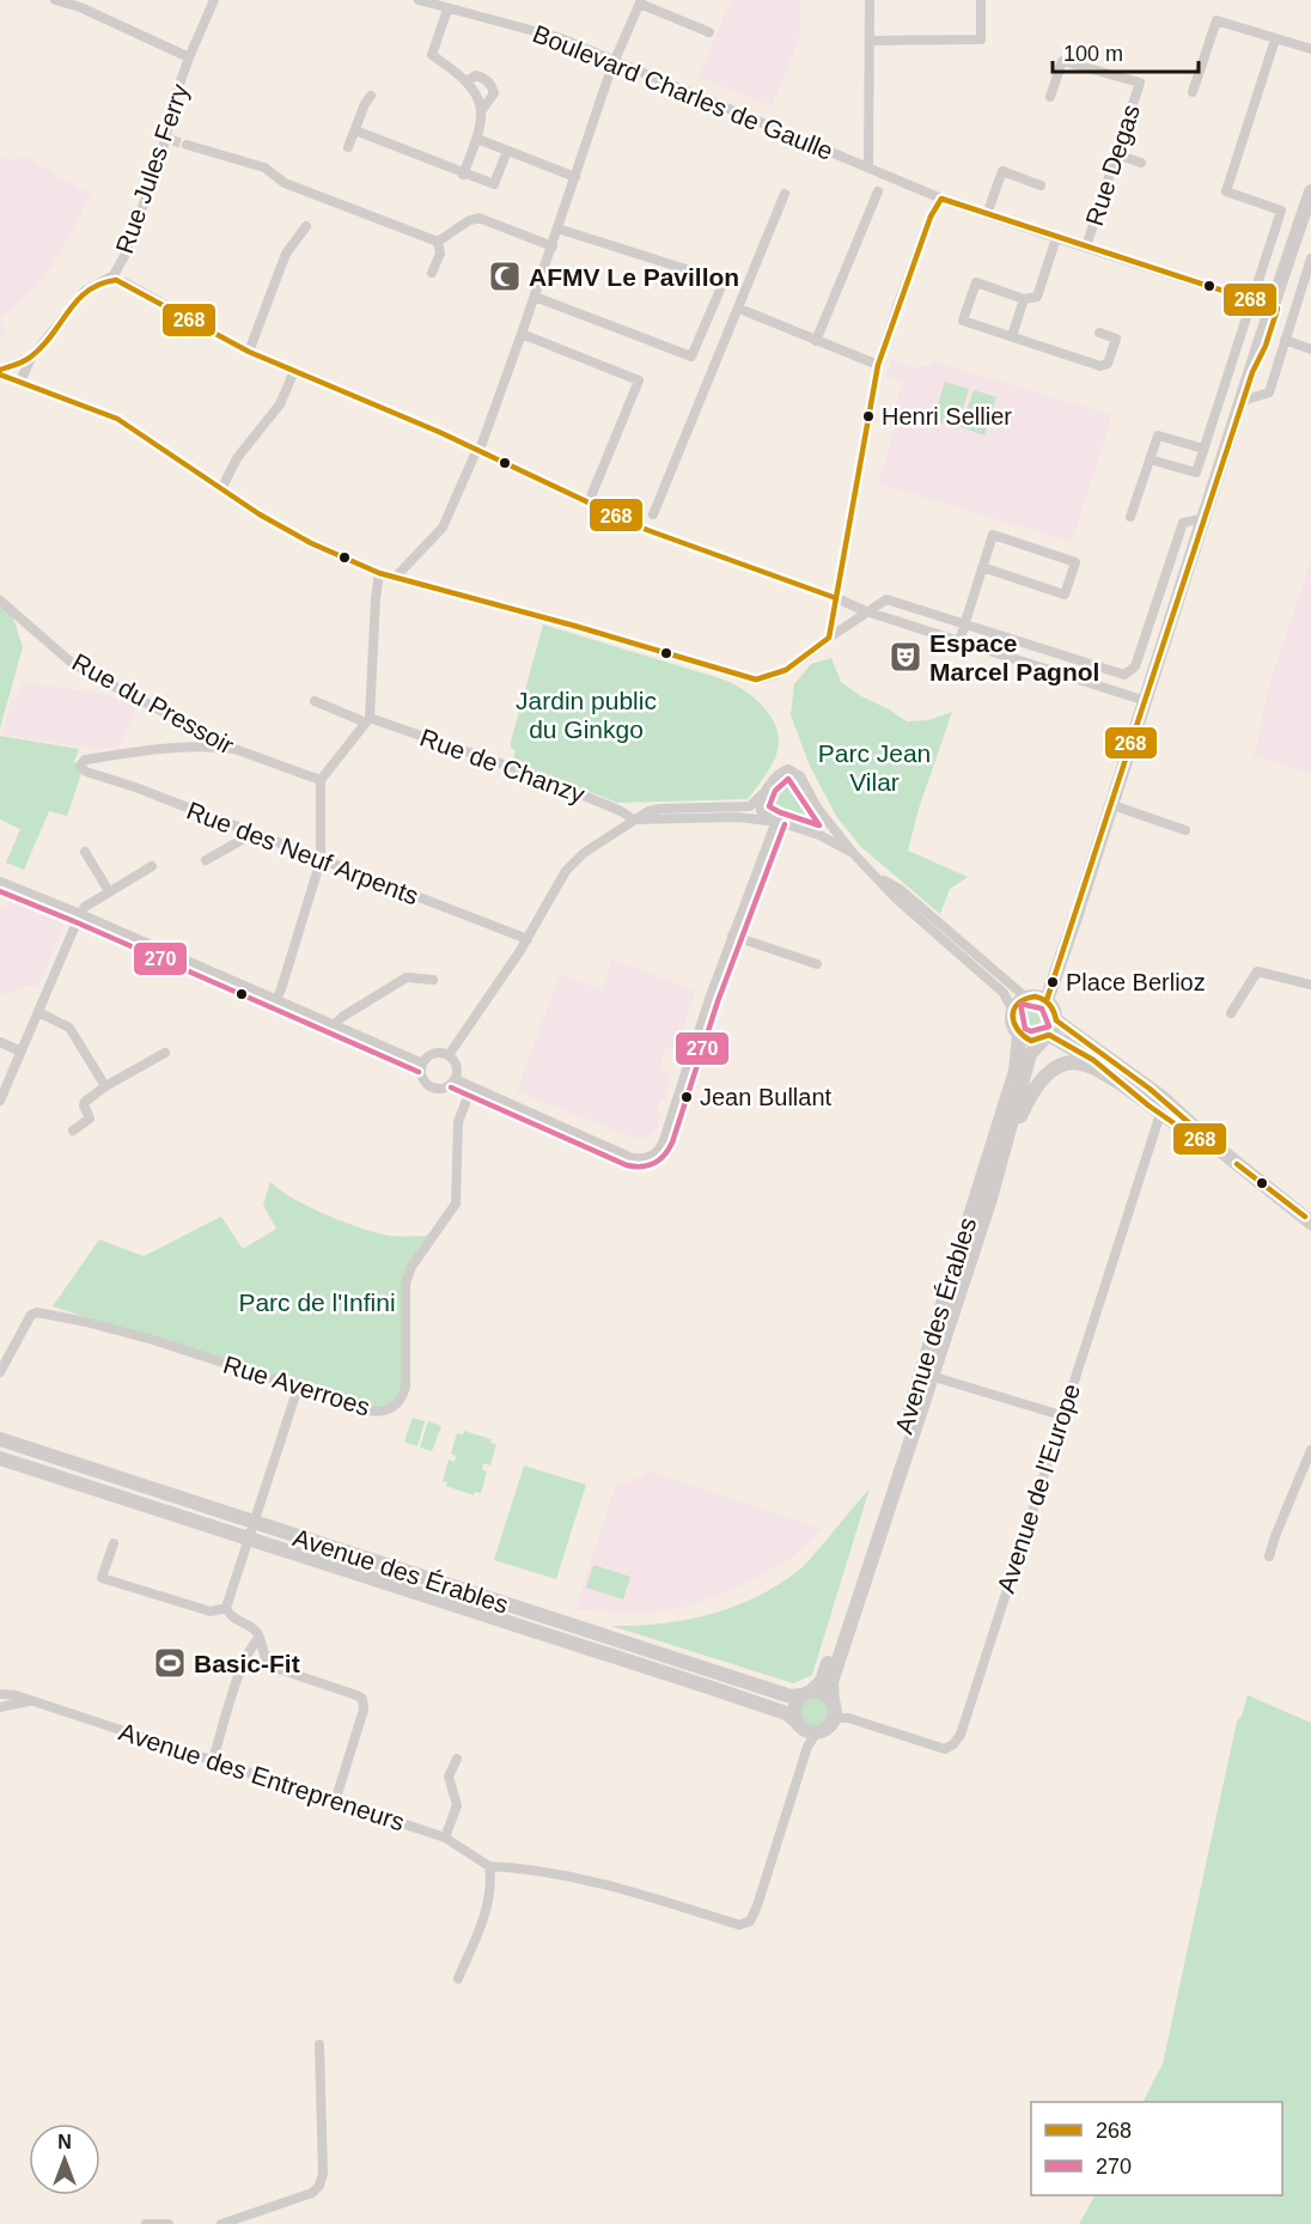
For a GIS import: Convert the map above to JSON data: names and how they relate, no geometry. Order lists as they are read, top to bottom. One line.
{"streets":{"main road":["Avenue des Érables"],"street":["Boulevard Charles de Gaulle","Rue Degas","Rue Jules Ferry","Rue du Pressoir","Rue de Chanzy","Rue des Neuf Arpents","Rue Averroes","Avenue de l'Europe","Avenue des Entrepreneurs"]},"crossings":[["Boulevard Charles de Gaulle","Rue Degas"],["Rue du Pressoir","Rue des Neuf Arpents"],["Avenue des Érables","Avenue de l'Europe"],["Avenue des Érables","Avenue des Entrepreneurs"],["Avenue de l'Europe","Avenue des Entrepreneurs"]],"parks":["Jardin public du Ginkgo","Parc Jean Vilar","Parc de l'Infini"],"places":{"mosque":["AFMV Le Pavillon"],"other":["Henri Sellier","Place Berlioz","Jean Bullant"],"theatre":["Espace Marcel Pagnol"],"sports":["Basic-Fit"]},"lines":["transit line 268","transit line 270"],"legend":["268","270"],"scale_bar":"100 m","north":"top"}
